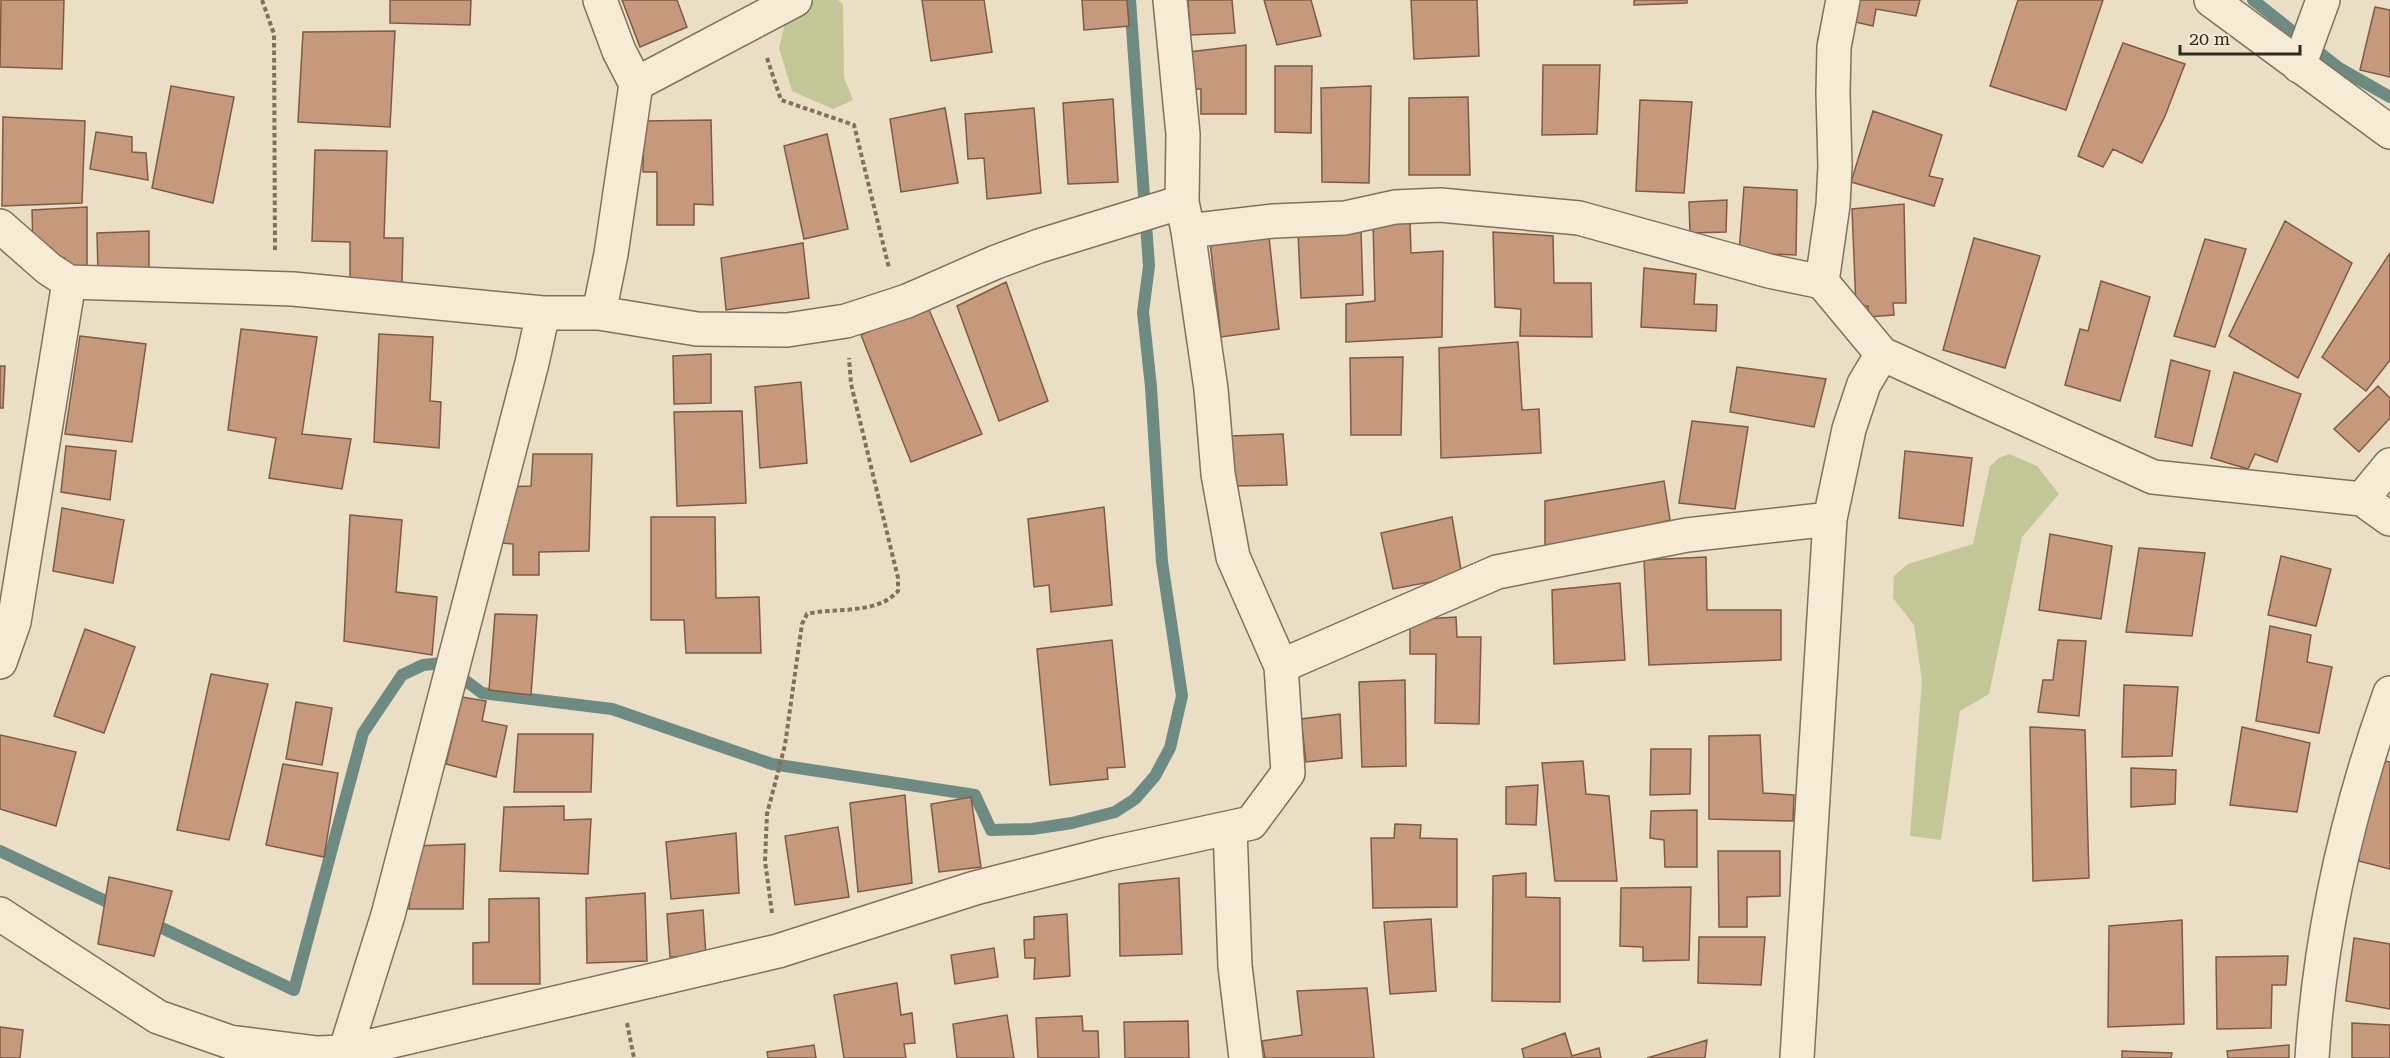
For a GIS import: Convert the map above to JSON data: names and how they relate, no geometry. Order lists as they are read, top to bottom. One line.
{"scale_bar":"20 m"}
